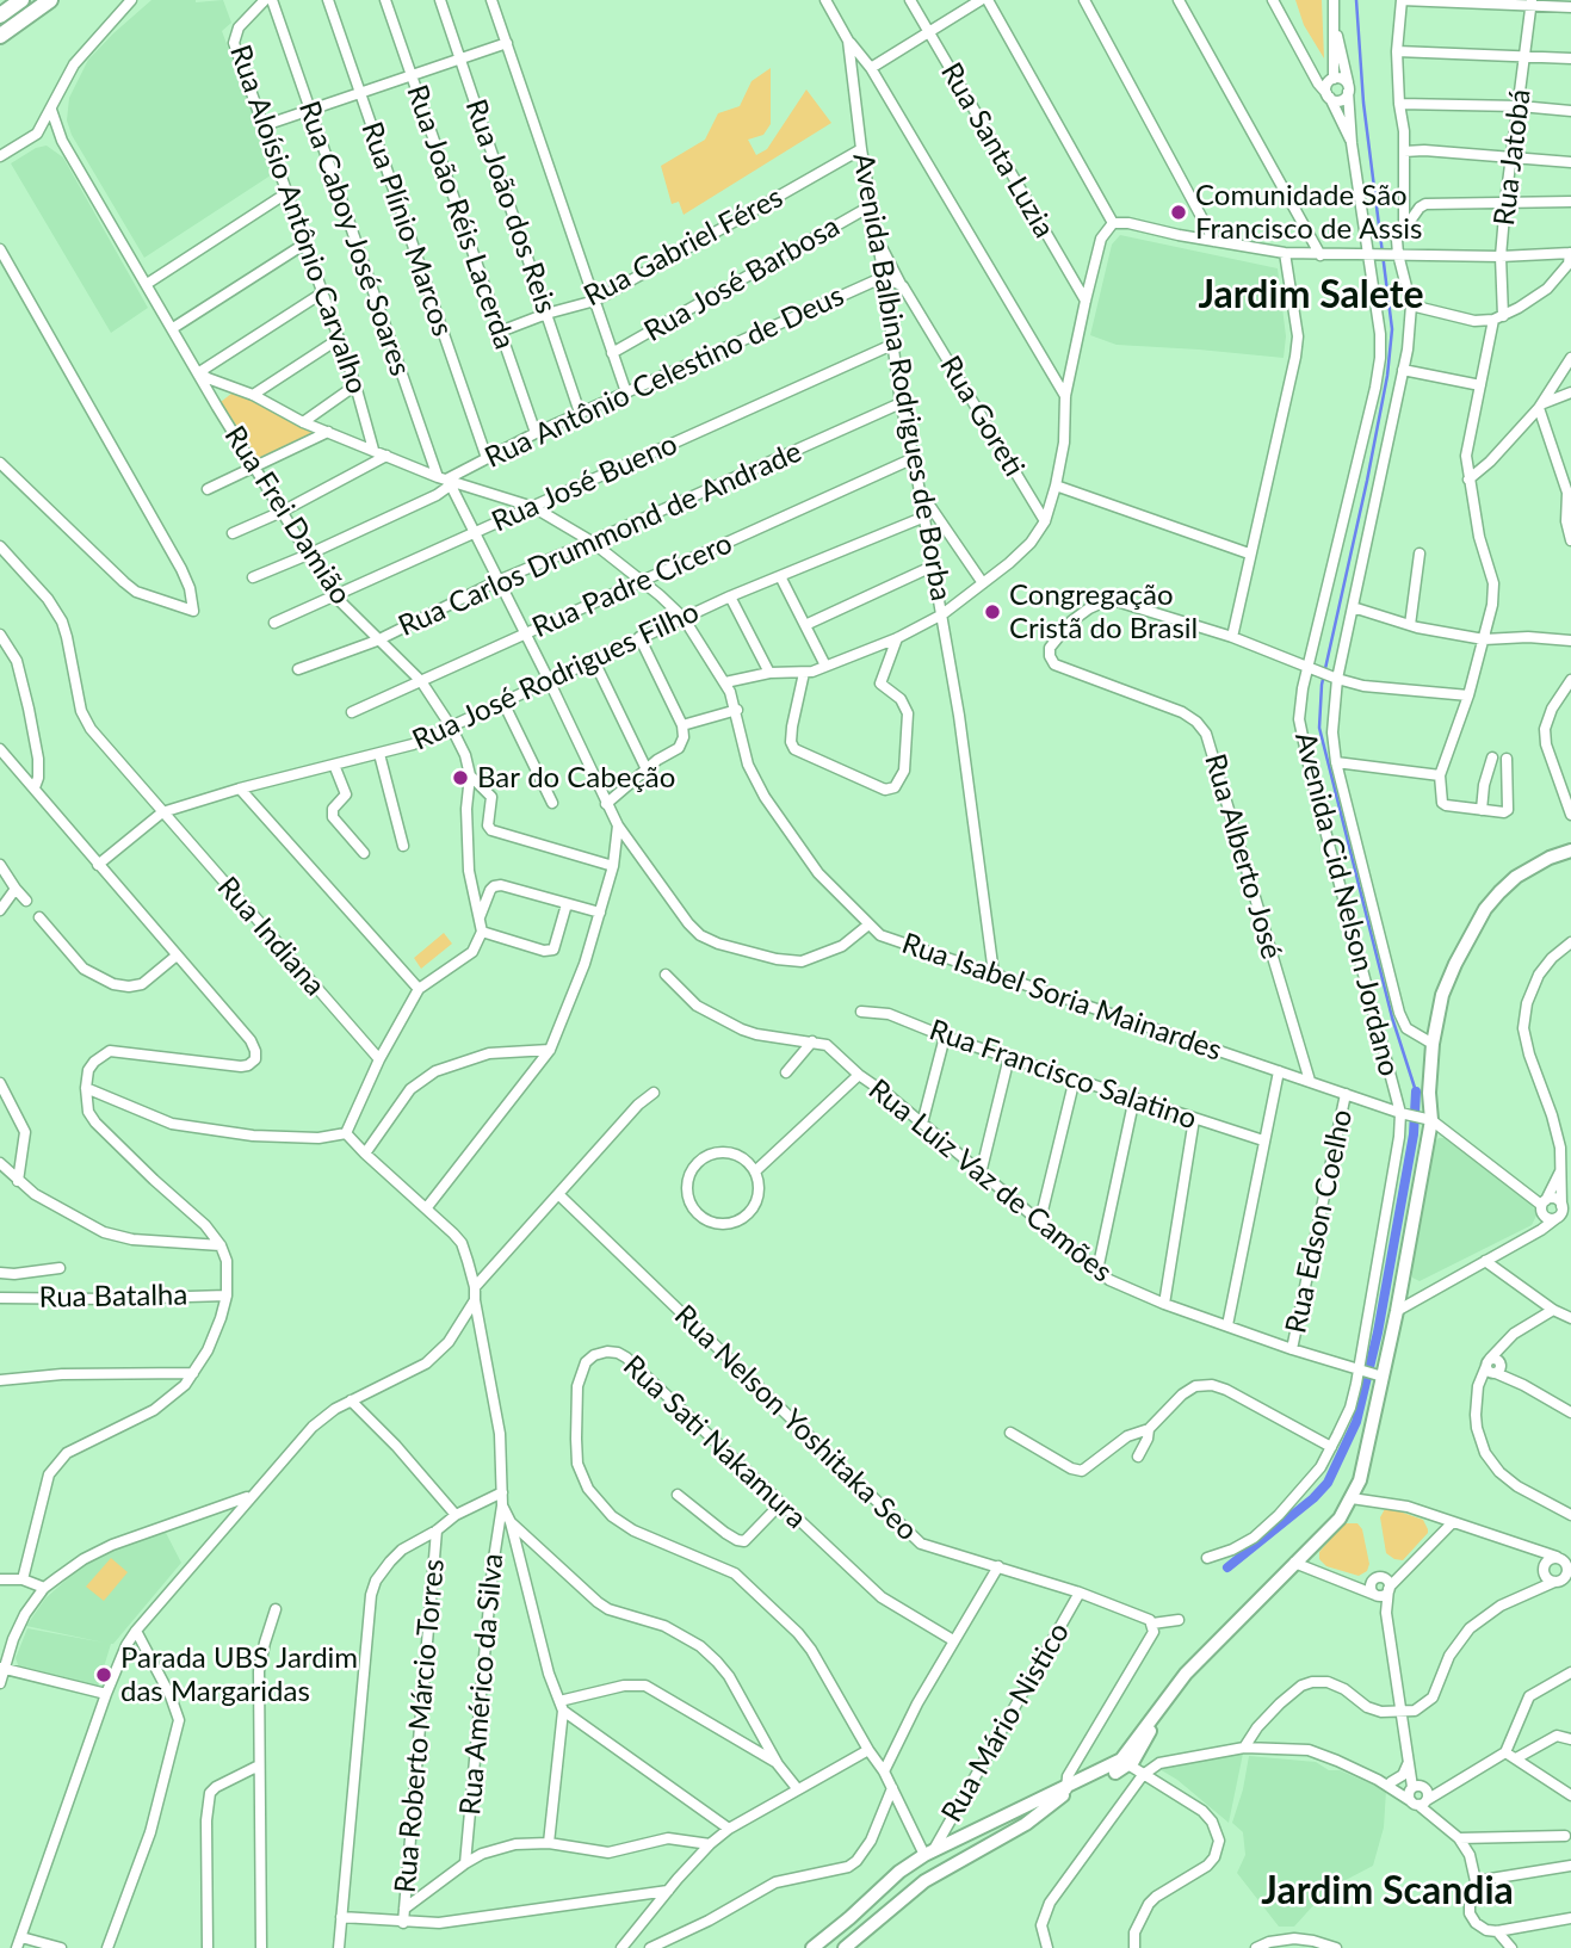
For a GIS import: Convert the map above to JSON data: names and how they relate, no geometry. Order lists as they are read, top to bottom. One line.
{"streets":{"main road":["Avenida Cid Nelson Jordano"],"street":["Rua Santa Luzia","Rua Jatobá","Rua João dos Reis","Rua João Réis Lacerda","Rua Aloísio Antônio Carvalho","Rua Plínio Marcos","Rua Caboy José Soares","Rua Gabriel Féres","Rua José Barbosa","Rua Antônio Celestino de Deus","Avenida Balbina Rodrigues de Borba","Rua Goreti","Rua José Bueno","Rua Frei Damião","Rua Carlos Drummond de Andrade","Rua Padre Cícero","Rua José Rodrigues Filho","Rua Alberto José","Rua Indiana","Rua Isabel Soria Mainardes","Rua Francisco Salatino","Rua Luiz Vaz de Camões","Rua Edson Coelho","Rua Batalha","Rua Nelson Yoshitaka Seo","Rua Sati Nakamura","Rua Américo da Silva","Rua Mário Nistico","Rua Roberto Márcio Torres"]},"crossings":[["Rua Santa Luzia","Avenida Balbina Rodrigues de Borba"],["Rua Jatobá","Rua Alberto José"],["Rua João dos Reis","Rua Gabriel Féres"],["Rua João dos Reis","Rua Antônio Celestino de Deus"],["Rua João Réis Lacerda","Rua Gabriel Féres"],["Rua João Réis Lacerda","Rua Antônio Celestino de Deus"],["Rua Aloísio Antônio Carvalho","Rua Isabel Soria Mainardes"],["Rua Plínio Marcos","Rua Antônio Celestino de Deus"],["Rua Caboy José Soares","Rua Antônio Celestino de Deus"],["Rua Caboy José Soares","Rua José Bueno"],["Rua Caboy José Soares","Rua Carlos Drummond de Andrade"],["Rua Caboy José Soares","Rua Padre Cícero"],["Rua Caboy José Soares","Rua José Rodrigues Filho"],["Rua Caboy José Soares","Rua Isabel Soria Mainardes"],["Rua Gabriel Féres","Avenida Balbina Rodrigues de Borba"],["Rua José Barbosa","Avenida Balbina Rodrigues de Borba"],["Rua Antônio Celestino de Deus","Avenida Balbina Rodrigues de Borba"],["Rua Antônio Celestino de Deus","Rua Frei Damião"],["Rua Antônio Celestino de Deus","Rua Isabel Soria Mainardes"],["Avenida Balbina Rodrigues de Borba","Rua Goreti"],["Avenida Balbina Rodrigues de Borba","Rua José Bueno"],["Avenida Balbina Rodrigues de Borba","Rua Carlos Drummond de Andrade"],["Avenida Balbina Rodrigues de Borba","Rua Padre Cícero"],["Avenida Balbina Rodrigues de Borba","Rua José Rodrigues Filho"],["Rua José Bueno","Rua Frei Damião"],["Rua José Bueno","Rua Isabel Soria Mainardes"],["Rua Frei Damião","Rua Carlos Drummond de Andrade"],["Rua Frei Damião","Rua Padre Cícero"],["Rua Frei Damião","Rua José Rodrigues Filho"],["Rua Frei Damião","Rua Isabel Soria Mainardes"],["Rua Carlos Drummond de Andrade","Rua Isabel Soria Mainardes"],["Rua Padre Cícero","Rua Isabel Soria Mainardes"],["Rua José Rodrigues Filho","Rua Indiana"],["Rua José Rodrigues Filho","Rua Isabel Soria Mainardes"],["Rua Alberto José","Avenida Cid Nelson Jordano"],["Rua Alberto José","Rua Isabel Soria Mainardes"],["Avenida Cid Nelson Jordano","Rua Isabel Soria Mainardes"],["Avenida Cid Nelson Jordano","Rua Luiz Vaz de Camões"],["Rua Isabel Soria Mainardes","Rua Edson Coelho"],["Rua Luiz Vaz de Camões","Rua Edson Coelho"],["Rua Nelson Yoshitaka Seo","Rua Mário Nistico"],["Rua Sati Nakamura","Rua Mário Nistico"]],"districts":["Jardim Salete","Jardim Scandia"],"places":["Comunidade São Francisco de Assis","Congregação Cristã do Brasil","Bar do Cabeção","Parada UBS Jardim das Margaridas"]}
